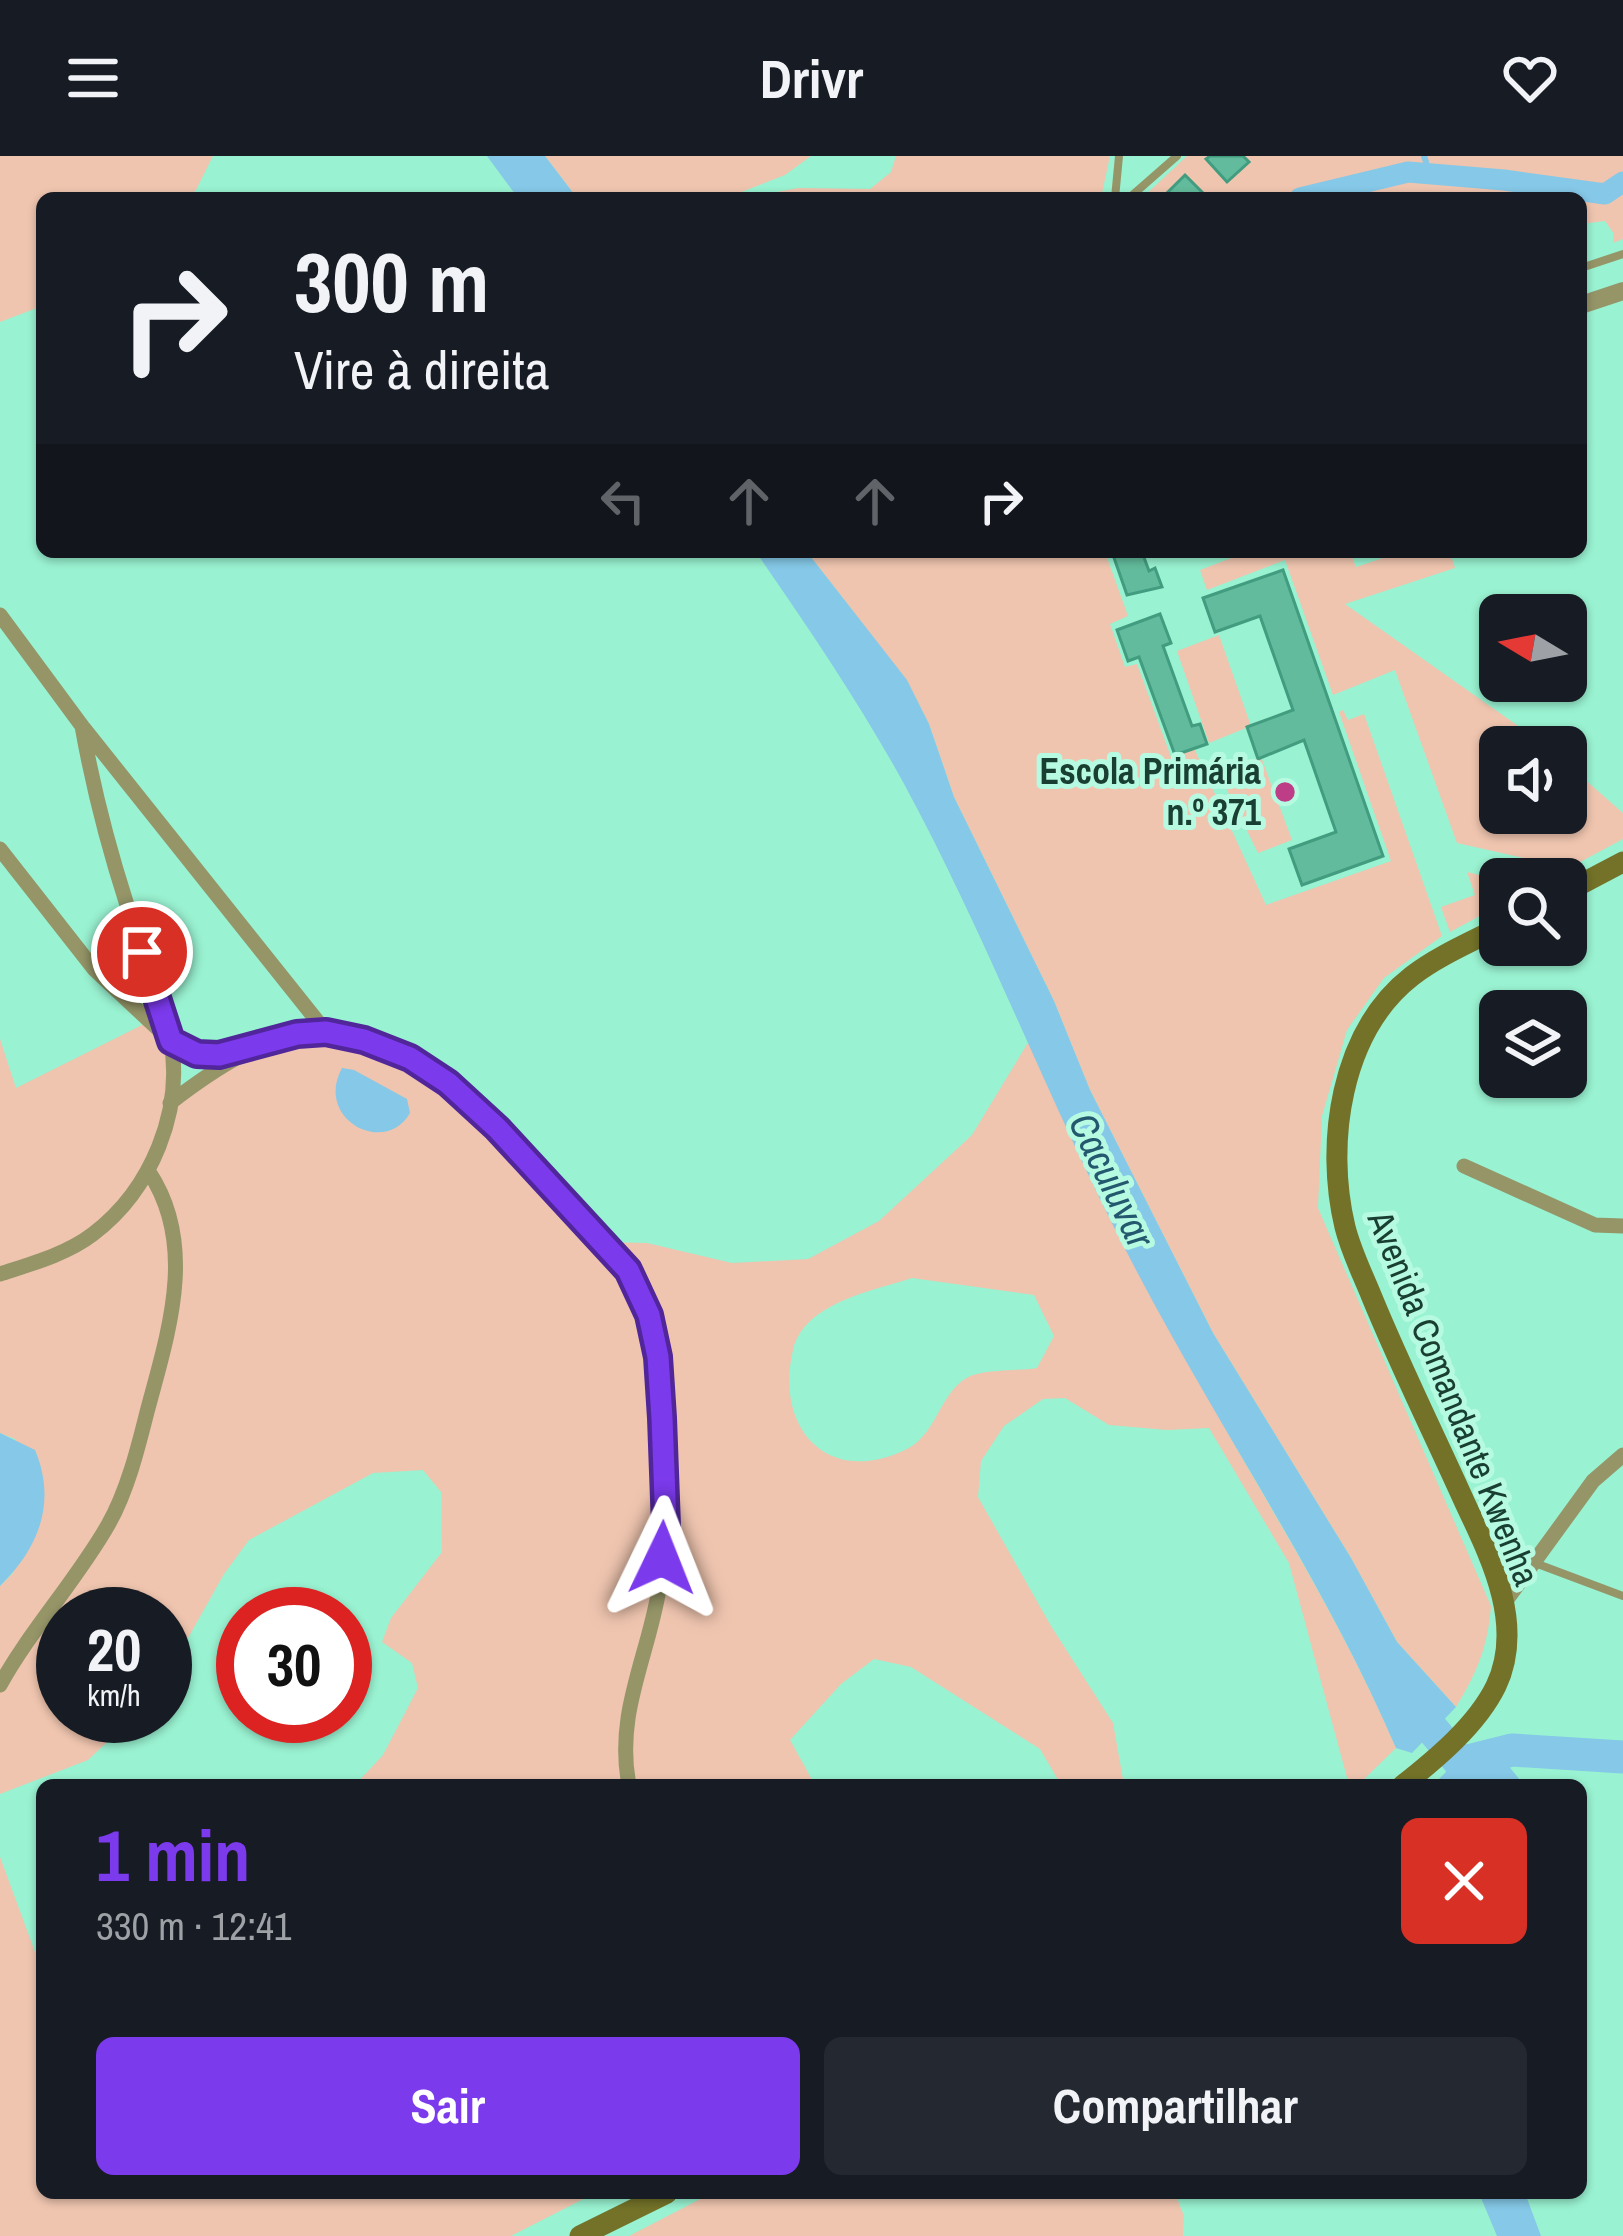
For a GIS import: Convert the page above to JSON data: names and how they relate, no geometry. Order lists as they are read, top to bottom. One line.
{"streets":{"main road":["Avenida Comandante Kwenha"]},"water":["Caculuvar"],"places":["Escola Primária n.º 371"],"north":"left","page":{"header":"Drivr","turn":["300 m","Vire à direita"],"speed":"20 km/h","limit":"30","heading":["1 min","330 m · 12:41"],"buttons":["Sair","Compartilhar"]}}
